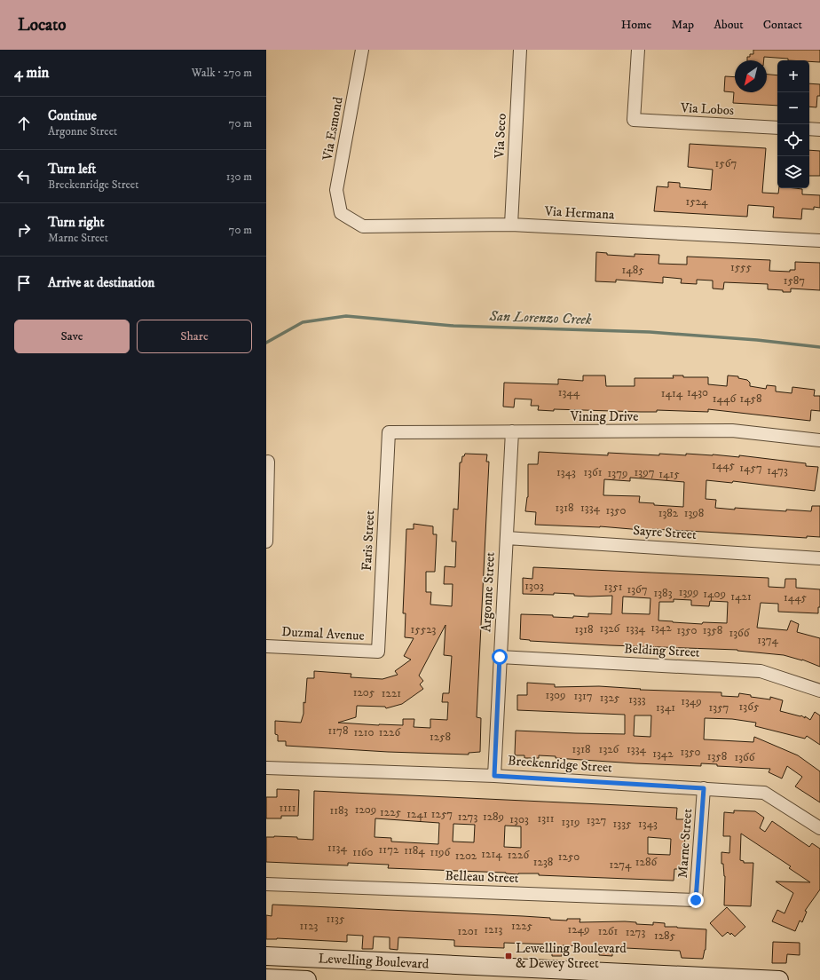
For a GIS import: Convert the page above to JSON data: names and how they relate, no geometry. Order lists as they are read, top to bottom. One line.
{"streets":{"main road":["Lewelling Boulevard"],"street":["Via Lobos","Via Esmond","Via Seco","Via Hermana","Vining Drive","Sayre Street","Faris Street","Argonne Street","Duzmal Avenue","Belding Street","Breckenridge Street","Marne Street","Belleau Street"]},"crossings":[["Via Esmond","Via Hermana"],["Via Seco","Via Hermana"],["Vining Drive","Faris Street"],["Vining Drive","Argonne Street"],["Sayre Street","Argonne Street"],["Faris Street","Duzmal Avenue"],["Argonne Street","Belding Street"],["Argonne Street","Breckenridge Street"],["Breckenridge Street","Marne Street"],["Marne Street","Belleau Street"]],"water":["San Lorenzo Creek"],"places":{"transit":["Lewelling Boulevard & Dewey Street"]},"house_numbers":["1567","1524","1555","1485","1587","1344","1430","1414","1446","1458","1445","1457","1473","1343","1361","1397","1379","1415","1318","1334","1350","1382","1398","1303","1351","1367","1399","1383","1409","1421","1445","1342","1326","1334","15523","1318","1350","1358","1366","1374","1205","1221","1309","1317","1325","1333","1349","1365","1341","1357","1178","1210","1226","1258","1318","1326","1334","1350","1342","1358","1366","1111","1209","1183","1225","1241","1257","1273","1289","1311","1303","1327","1319","1335","1343","1134","1172","1184","1160","1196","1214","1226","1202","1250","1238","1286","1274","1135","1123","1225","1213","1249","1201","1261","1273","1285"],"north":"bottom left","page":{"header":"Locato","nav":["Home","Map","About","Contact"],"heading":["4 min","Walk · 270 m"],"map_buttons":["+","−"],"list":[["Continue","Argonne Street","70 m"],["Turn left","Breckenridge Street","130 m"],["Turn right","Marne Street","70 m"],"Arrive at destination"],"buttons":["Save","Share"]}}
